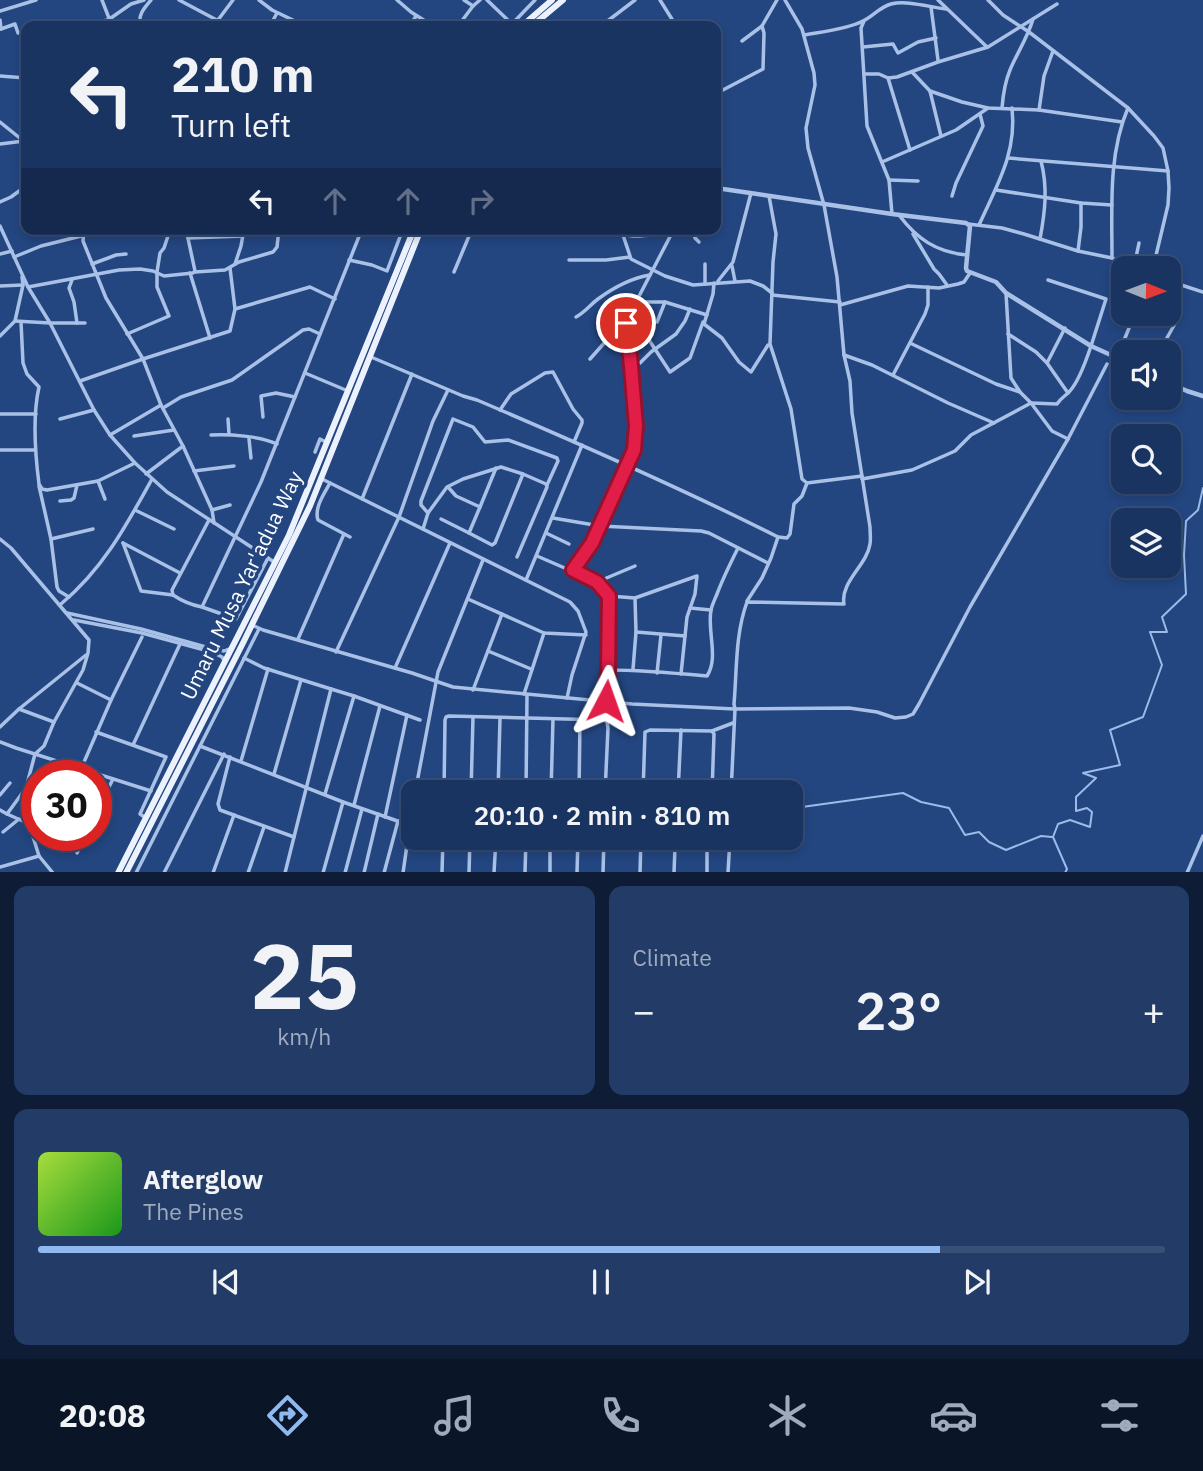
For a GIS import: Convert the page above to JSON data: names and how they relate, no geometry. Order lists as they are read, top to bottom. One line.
{"streets":{"main road":["Umaru Musa Yar'adua Way"]},"north":"right","page":{"turn":["210 m","Turn left"],"limit":"30","trip":"20:10 · 2 min · 810 m","tile":[["25","km/h"],"Climate"],"heat":["−","23°","+"],"song":["Afterglow","The Pines"],"tabs":"20:08"}}
